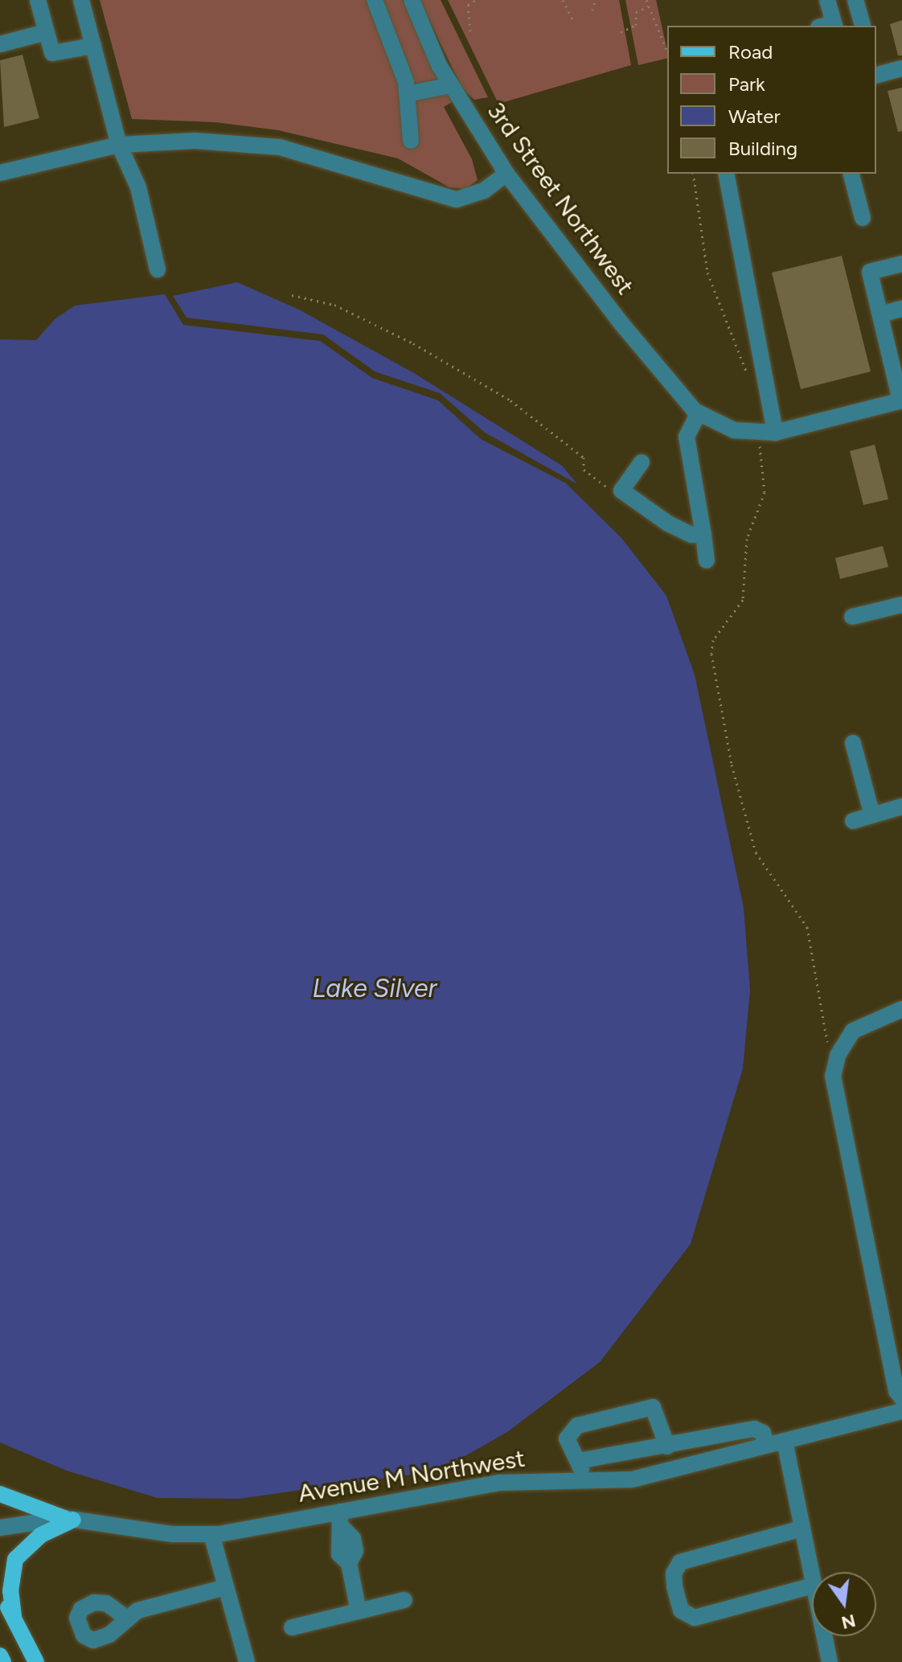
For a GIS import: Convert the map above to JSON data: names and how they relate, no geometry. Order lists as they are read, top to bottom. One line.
{"streets":{"street":["3rd Street Northwest","Avenue M Northwest"]},"water":["Lake Silver"],"legend":["Road","Park","Water","Building"],"north":"bottom"}
